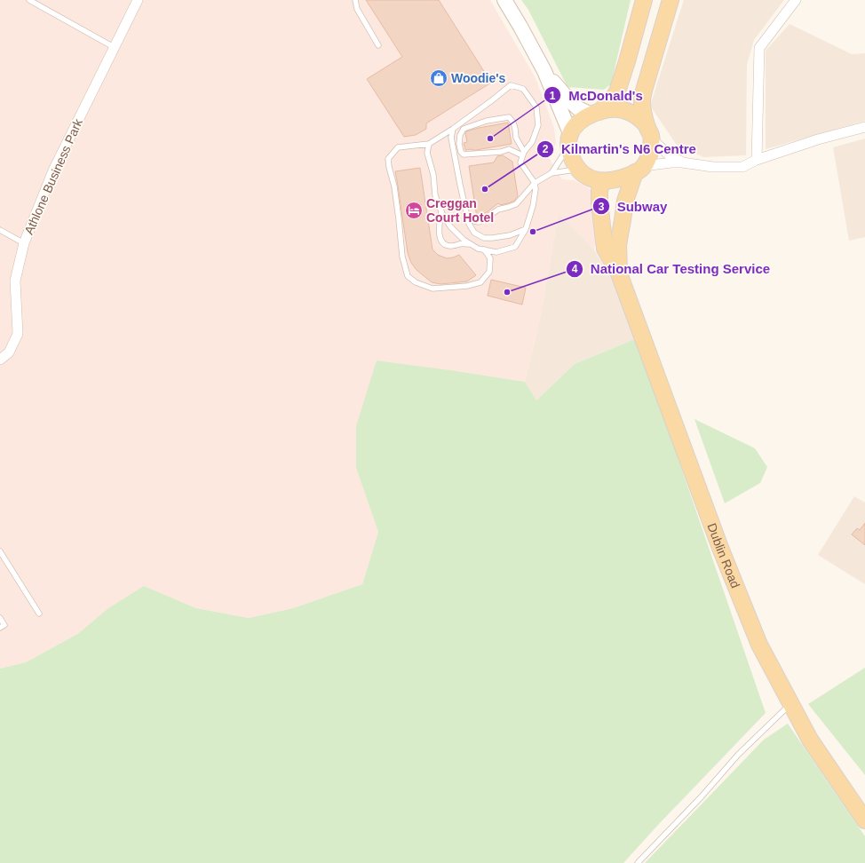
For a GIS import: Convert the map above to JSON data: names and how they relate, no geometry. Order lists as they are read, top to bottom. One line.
{"streets":{"main road":["Dublin Road"],"street":["Athlone Business Park"]},"places":{"shop":["Woodie's"],"other":["McDonald's","Kilmartin's N6 Centre","Subway","National Car Testing Service"],"hotel":["Creggan Court Hotel"]}}
